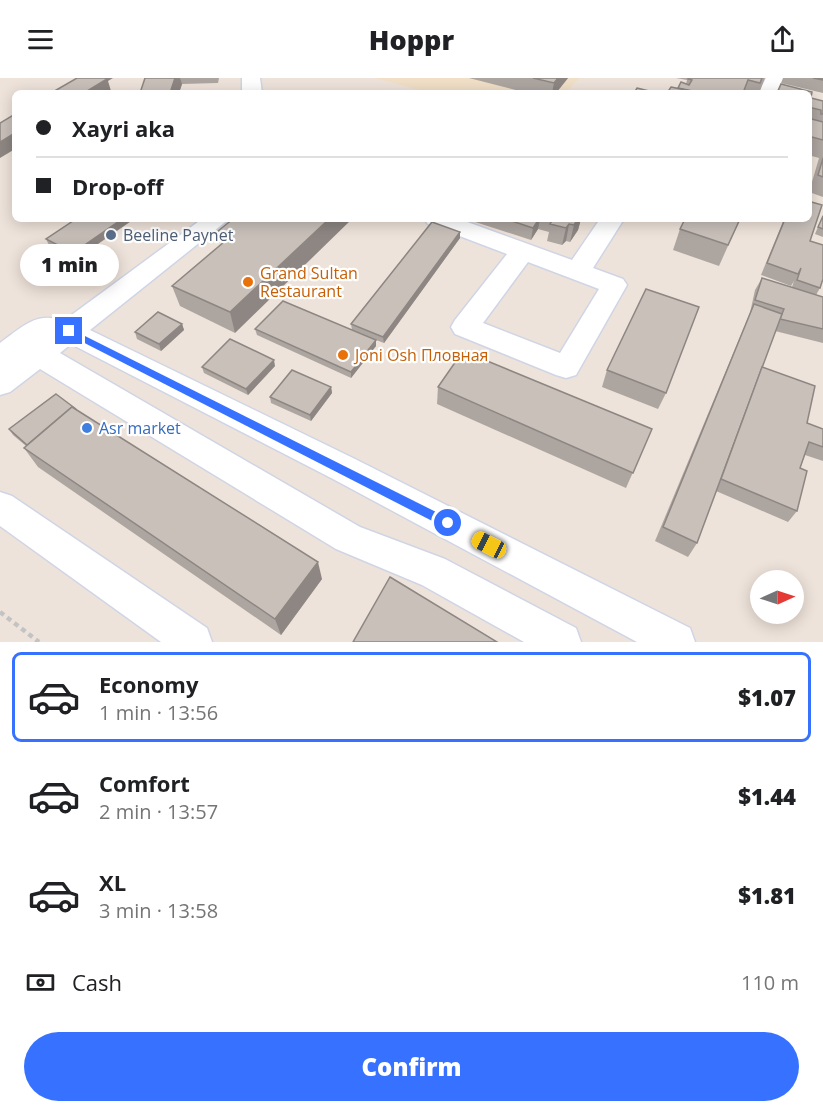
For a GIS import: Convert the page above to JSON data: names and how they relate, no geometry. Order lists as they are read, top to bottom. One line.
{"places":["Beeline Paynet","Grand Sultan Restaurant","Joni Osh Пловная","Asr market"],"north":"right","page":{"header":"Hoppr","banner":["Xayri aka","Drop-off"],"bubble":"1 min","list":[{"name":"Economy","note":"1 min · 13:56","value":"$1.07"},{"name":"Comfort","note":"2 min · 13:57","value":"$1.44"},{"name":"XL","note":"3 min · 13:58","value":"$1.81"}],"pay":["Cash","110 m"],"buttons":"Confirm"}}
